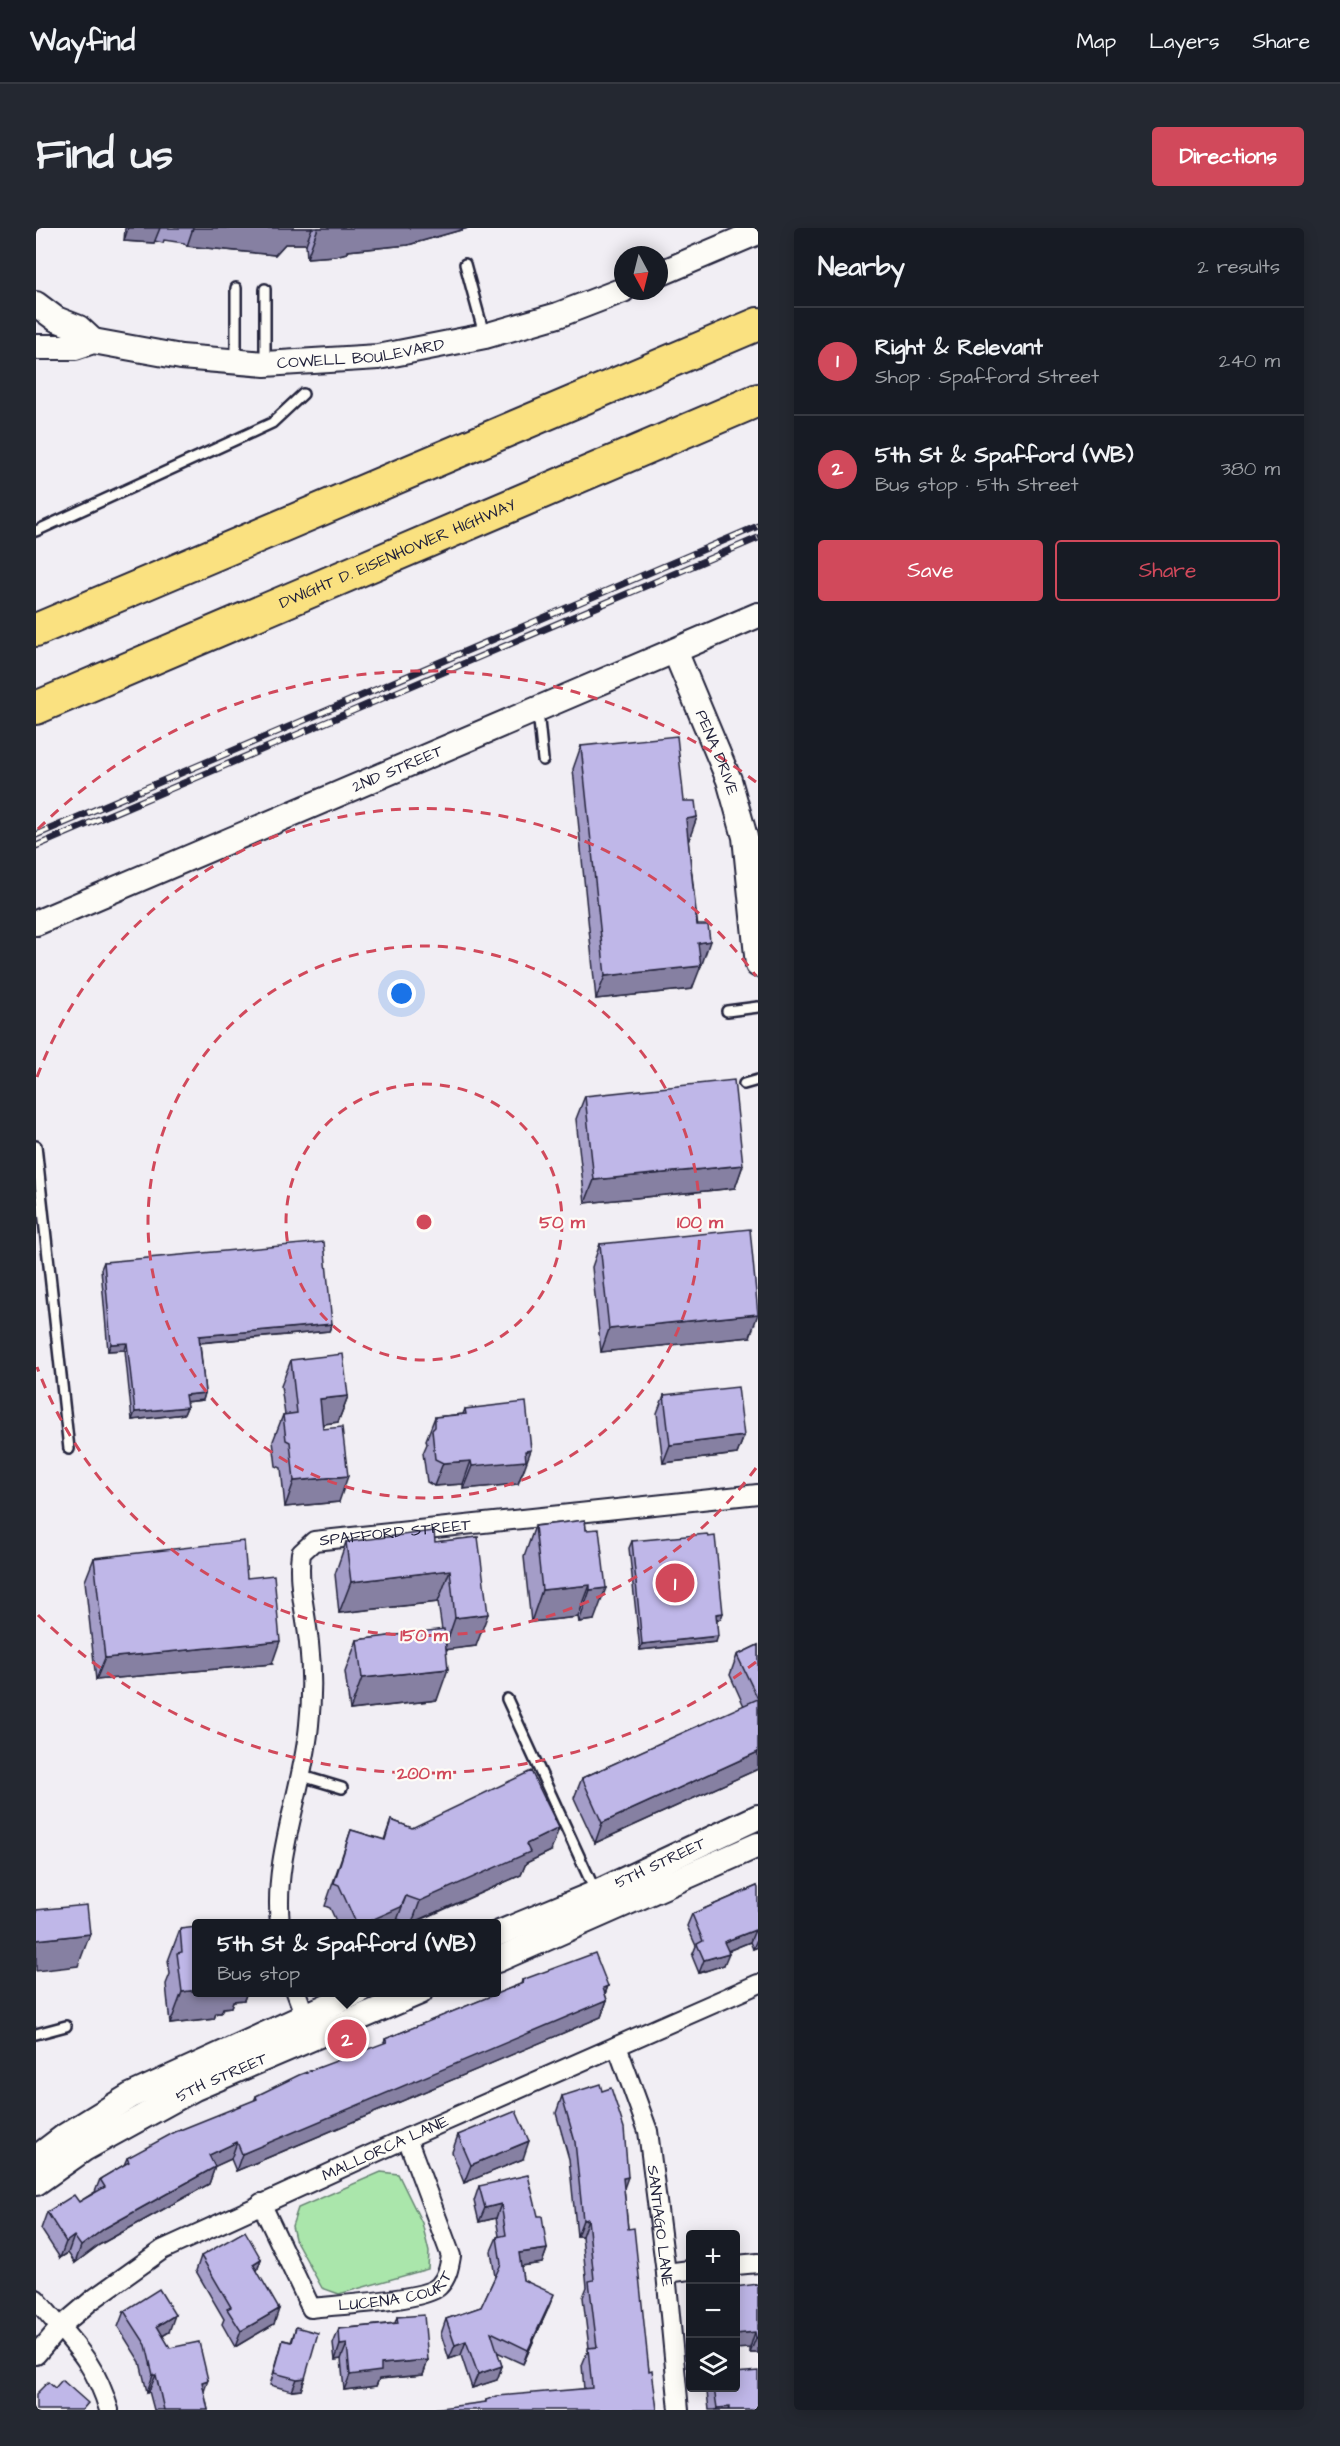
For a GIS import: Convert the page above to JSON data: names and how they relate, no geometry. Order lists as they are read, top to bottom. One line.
{"streets":{"highway":["DWIGHT D. EISENHOWER HIGHWAY"],"main road":["COWELL BOULEVARD","PENA DRIVE","2ND STREET","5TH STREET"],"street":["SPAFFORD STREET","MALLORCA LANE","SANTIAGO LANE","LUCENA COURT"]},"crossings":[["PENA DRIVE","2ND STREET"],["MALLORCA LANE","SANTIAGO LANE"],["MALLORCA LANE","LUCENA COURT"]],"north":"bottom","page":{"header":"Wayfind","nav":["Map","Layers","Share"],"title":"Find us","buttons":["Directions",["Save","Share"]],"heading":["Nearby","2 results"],"list":[{"mark":"1","name":"Right & Relevant","note":"Shop · Spafford Street","value":"240 m"},{"mark":"2","name":"5th St & Spafford (WB)","note":"Bus stop · 5th Street","value":"380 m"}],"pins":["1","2"],"popup":["5th St & Spafford (WB)","Bus stop"],"map_buttons":["+","−"]},"rings":["50 m","100 m","150 m","200 m"]}
